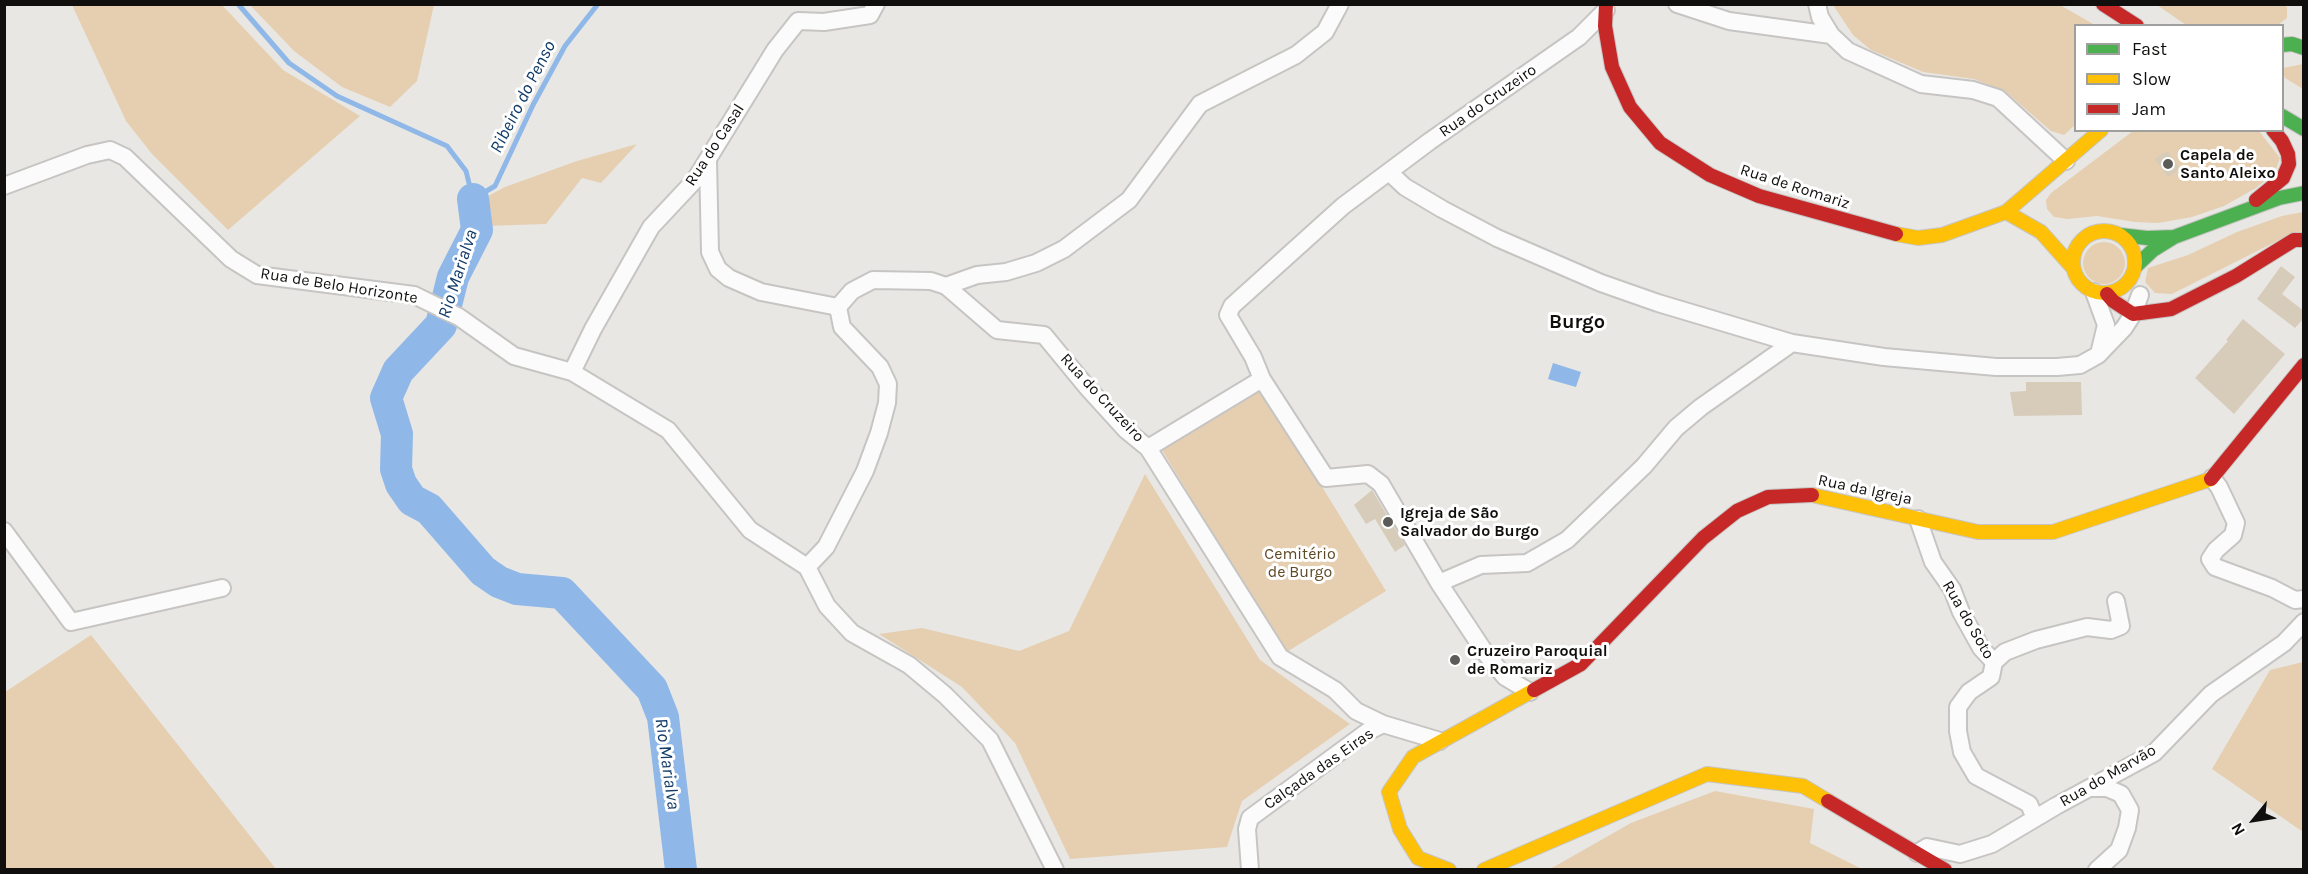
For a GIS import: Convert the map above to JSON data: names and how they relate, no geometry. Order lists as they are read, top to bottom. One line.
{"streets":{"street":["Rua do Cruzeiro","Rua do Casal","Rua de Romariz","Rua de Belo Horizonte","Rua da Igreja","Rua do Soto","Calçada das Eiras","Rua do Marvão"]},"crossings":[["Rua do Cruzeiro","Rua de Romariz"],["Rua do Casal","Rua de Belo Horizonte"],["Rua da Igreja","Rua do Soto"],["Rua da Igreja","Calçada das Eiras"],["Rua do Soto","Rua do Marvão"]],"districts":["Burgo"],"water":["Ribeiro do Penso","Rio Marialva"],"parks":["Cemitério de Burgo"],"places":["Capela de Santo Aleixo","Igreja de São Salvador do Burgo","Cruzeiro Paroquial de Romariz"],"legend":["Fast","Slow","Jam"],"north":"bottom left"}
